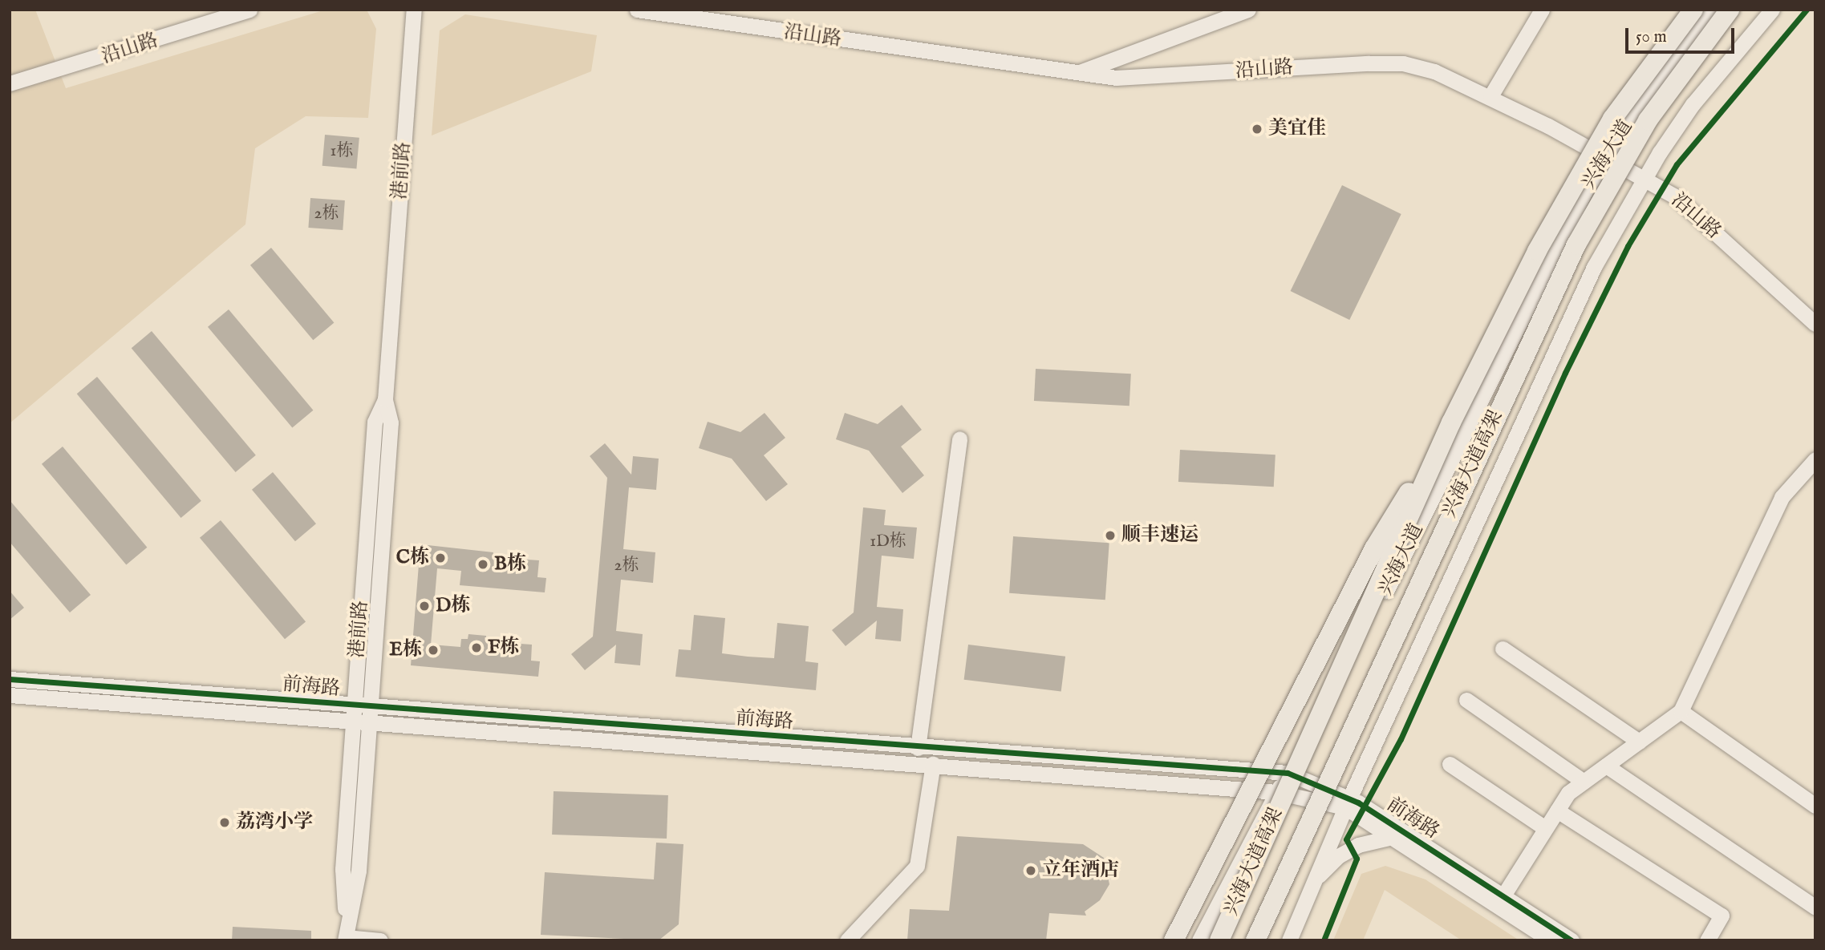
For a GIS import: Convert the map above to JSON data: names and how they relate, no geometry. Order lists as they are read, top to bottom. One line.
{"streets":{"main road":["兴海大道高架"],"street":["沿山路","兴海大道","港前路","前海路"]},"crossings":[["沿山路","兴海大道"],["沿山路","兴海大道高架"],["兴海大道","兴海大道高架"],["兴海大道","前海路"],["港前路","前海路"]],"places":["美宜佳","顺丰速运","C栋","B栋","D栋","F栋","E栋","荔湾小学","立年酒店"],"house_numbers":["1栋","2栋","1D栋","2栋"],"scale_bar":"50 m"}
